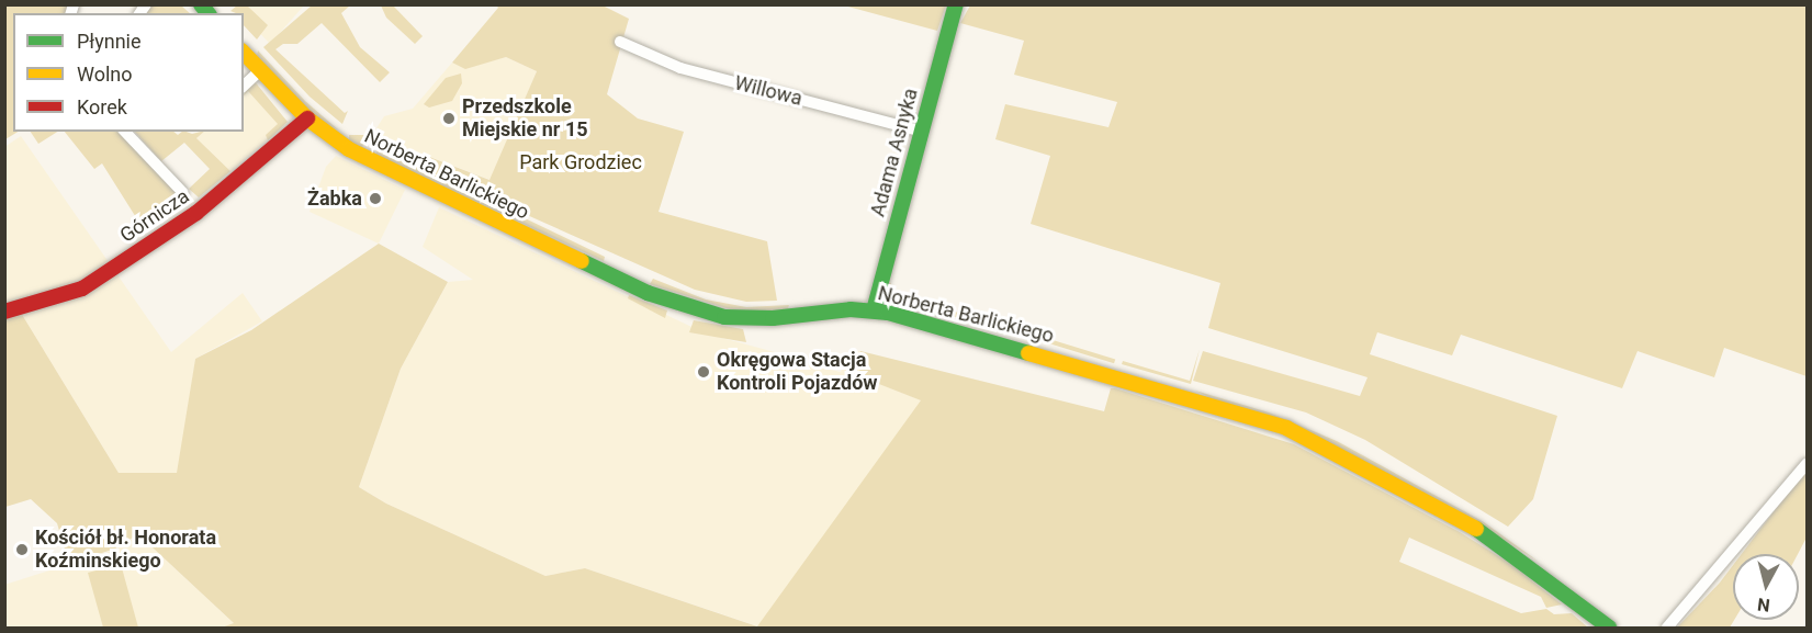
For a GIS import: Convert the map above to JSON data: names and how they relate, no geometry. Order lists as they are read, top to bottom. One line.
{"streets":{"street":["Willowa","Adama Asnyka","Norberta Barlickiego","Górnicza"]},"crossings":[["Willowa","Adama Asnyka"],["Adama Asnyka","Norberta Barlickiego"],["Norberta Barlickiego","Górnicza"]],"parks":["Park Grodziec"],"places":["Przedszkole Miejskie nr 15","Żabka","Okręgowa Stacja Kontroli Pojazdów","Kościół bł. Honorata Koźminskiego"],"legend":["Płynnie","Wolno","Korek"],"north":"bottom"}
